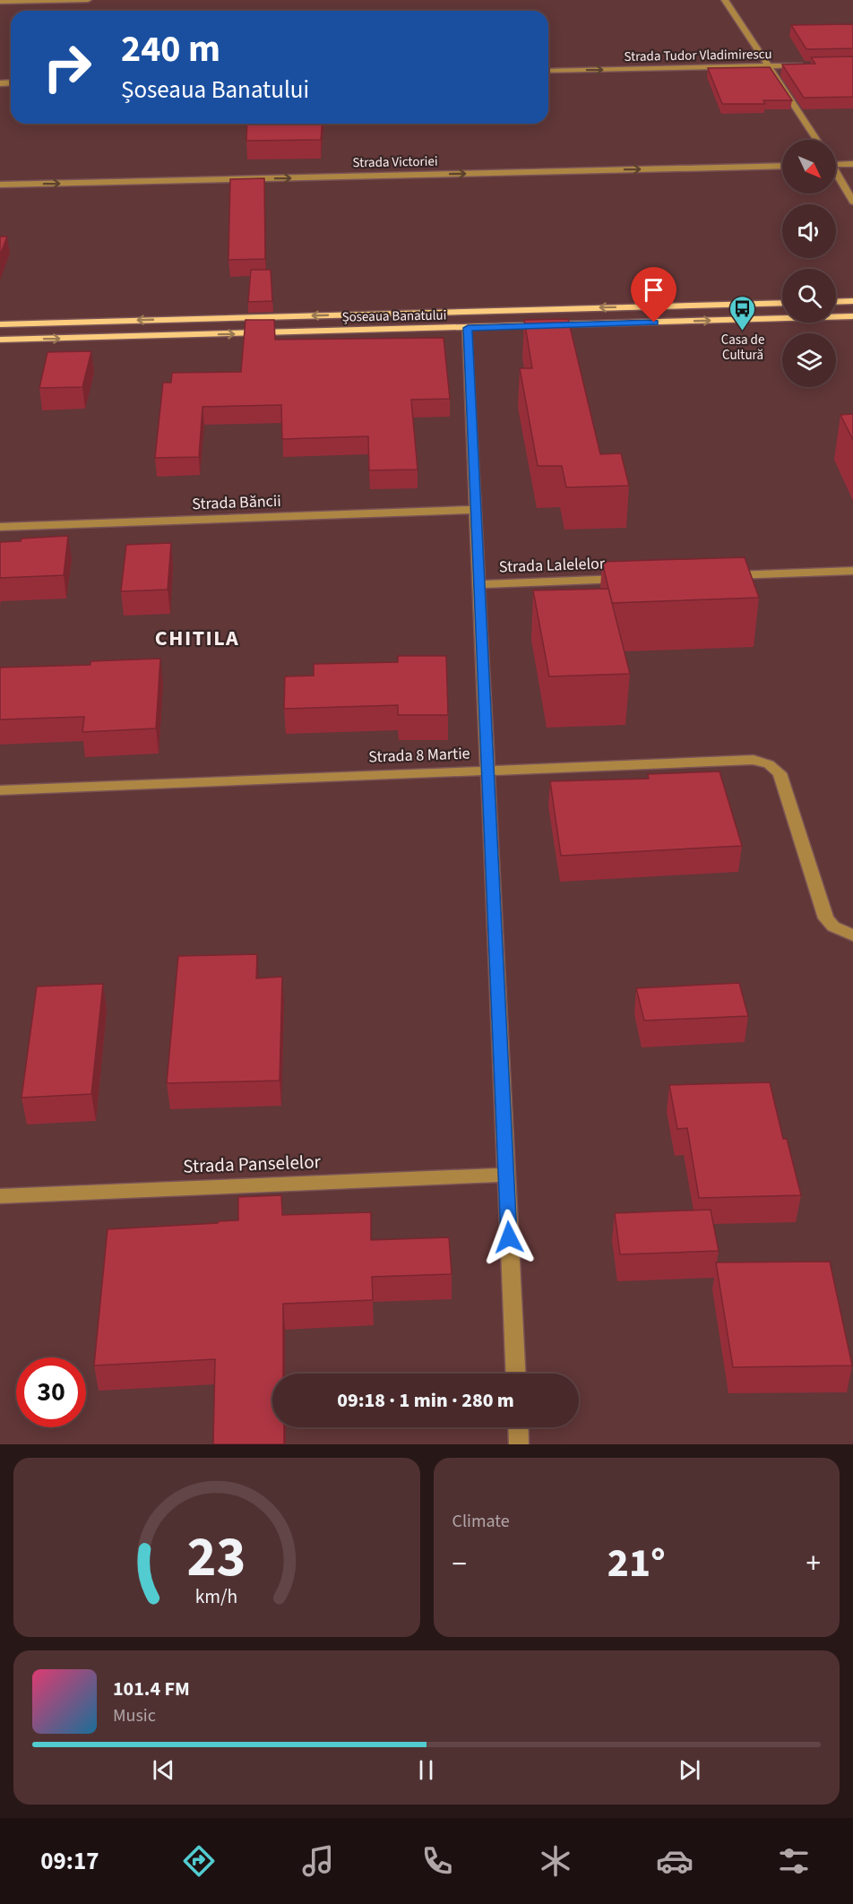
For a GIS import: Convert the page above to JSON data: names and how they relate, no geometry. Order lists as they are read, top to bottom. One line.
{"streets":{"main road":["Șoseaua Banatului"],"street":["Strada Tudor Vladimirescu","Strada Victoriei","Strada Băncii","Strada Lalelelor","Strada 8 Martie","Strada Panselelor"]},"one_way":["Strada Tudor Vladimirescu","Strada Victoriei"],"districts":["CHITILA"],"places":{"bus stop":["Casa de Cultură"]},"north":"bottom right","page":{"turn":["240 m","Șoseaua Banatului"],"limit":"30","trip":"09:18 · 1 min · 280 m","tile":"Climate","heat":["−","21°","+"],"song":["101.4 FM","Music"],"tabs":"09:17","gauge":["23","km/h"]}}
